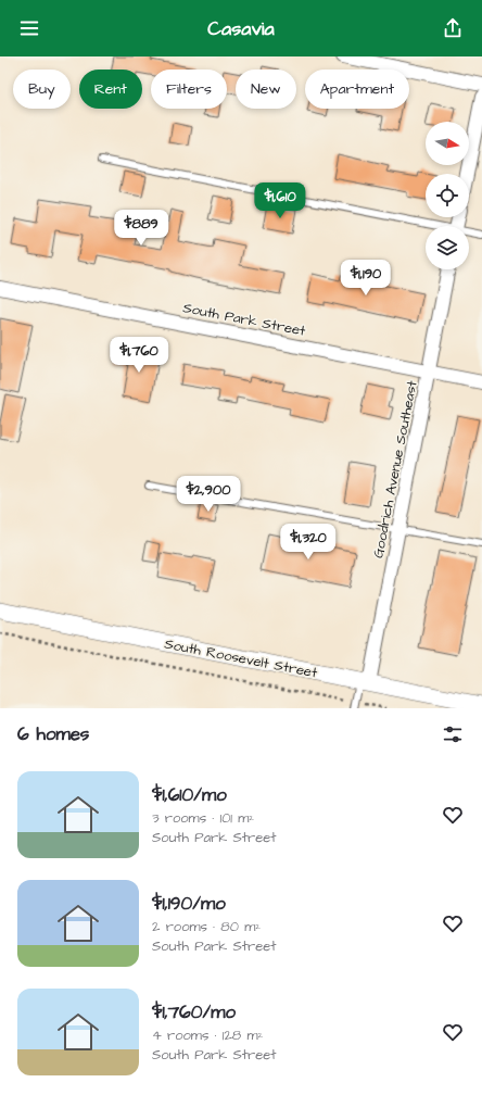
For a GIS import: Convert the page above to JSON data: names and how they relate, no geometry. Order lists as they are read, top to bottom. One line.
{"streets":{"street":["South Park Street","Goodrich Avenue Southeast","South Roosevelt Street"]},"crossings":[["South Park Street","Goodrich Avenue Southeast"],["Goodrich Avenue Southeast","South Roosevelt Street"]],"north":"right","page":{"header":"Casavia","chip":["Buy","Rent","Filters","New","Apartment"],"price":["$1,610","$889","$1,190","$1,760","$2,900","$1,320"],"heading":"6 homes","list":[{"name":"$1,610/mo","note":"3 rooms · 101 m² · South Park Street"},{"name":"$1,190/mo","note":"2 rooms · 80 m² · South Park Street"},{"name":"$1,760/mo","note":"4 rooms · 128 m² · South Park Street"}]}}
